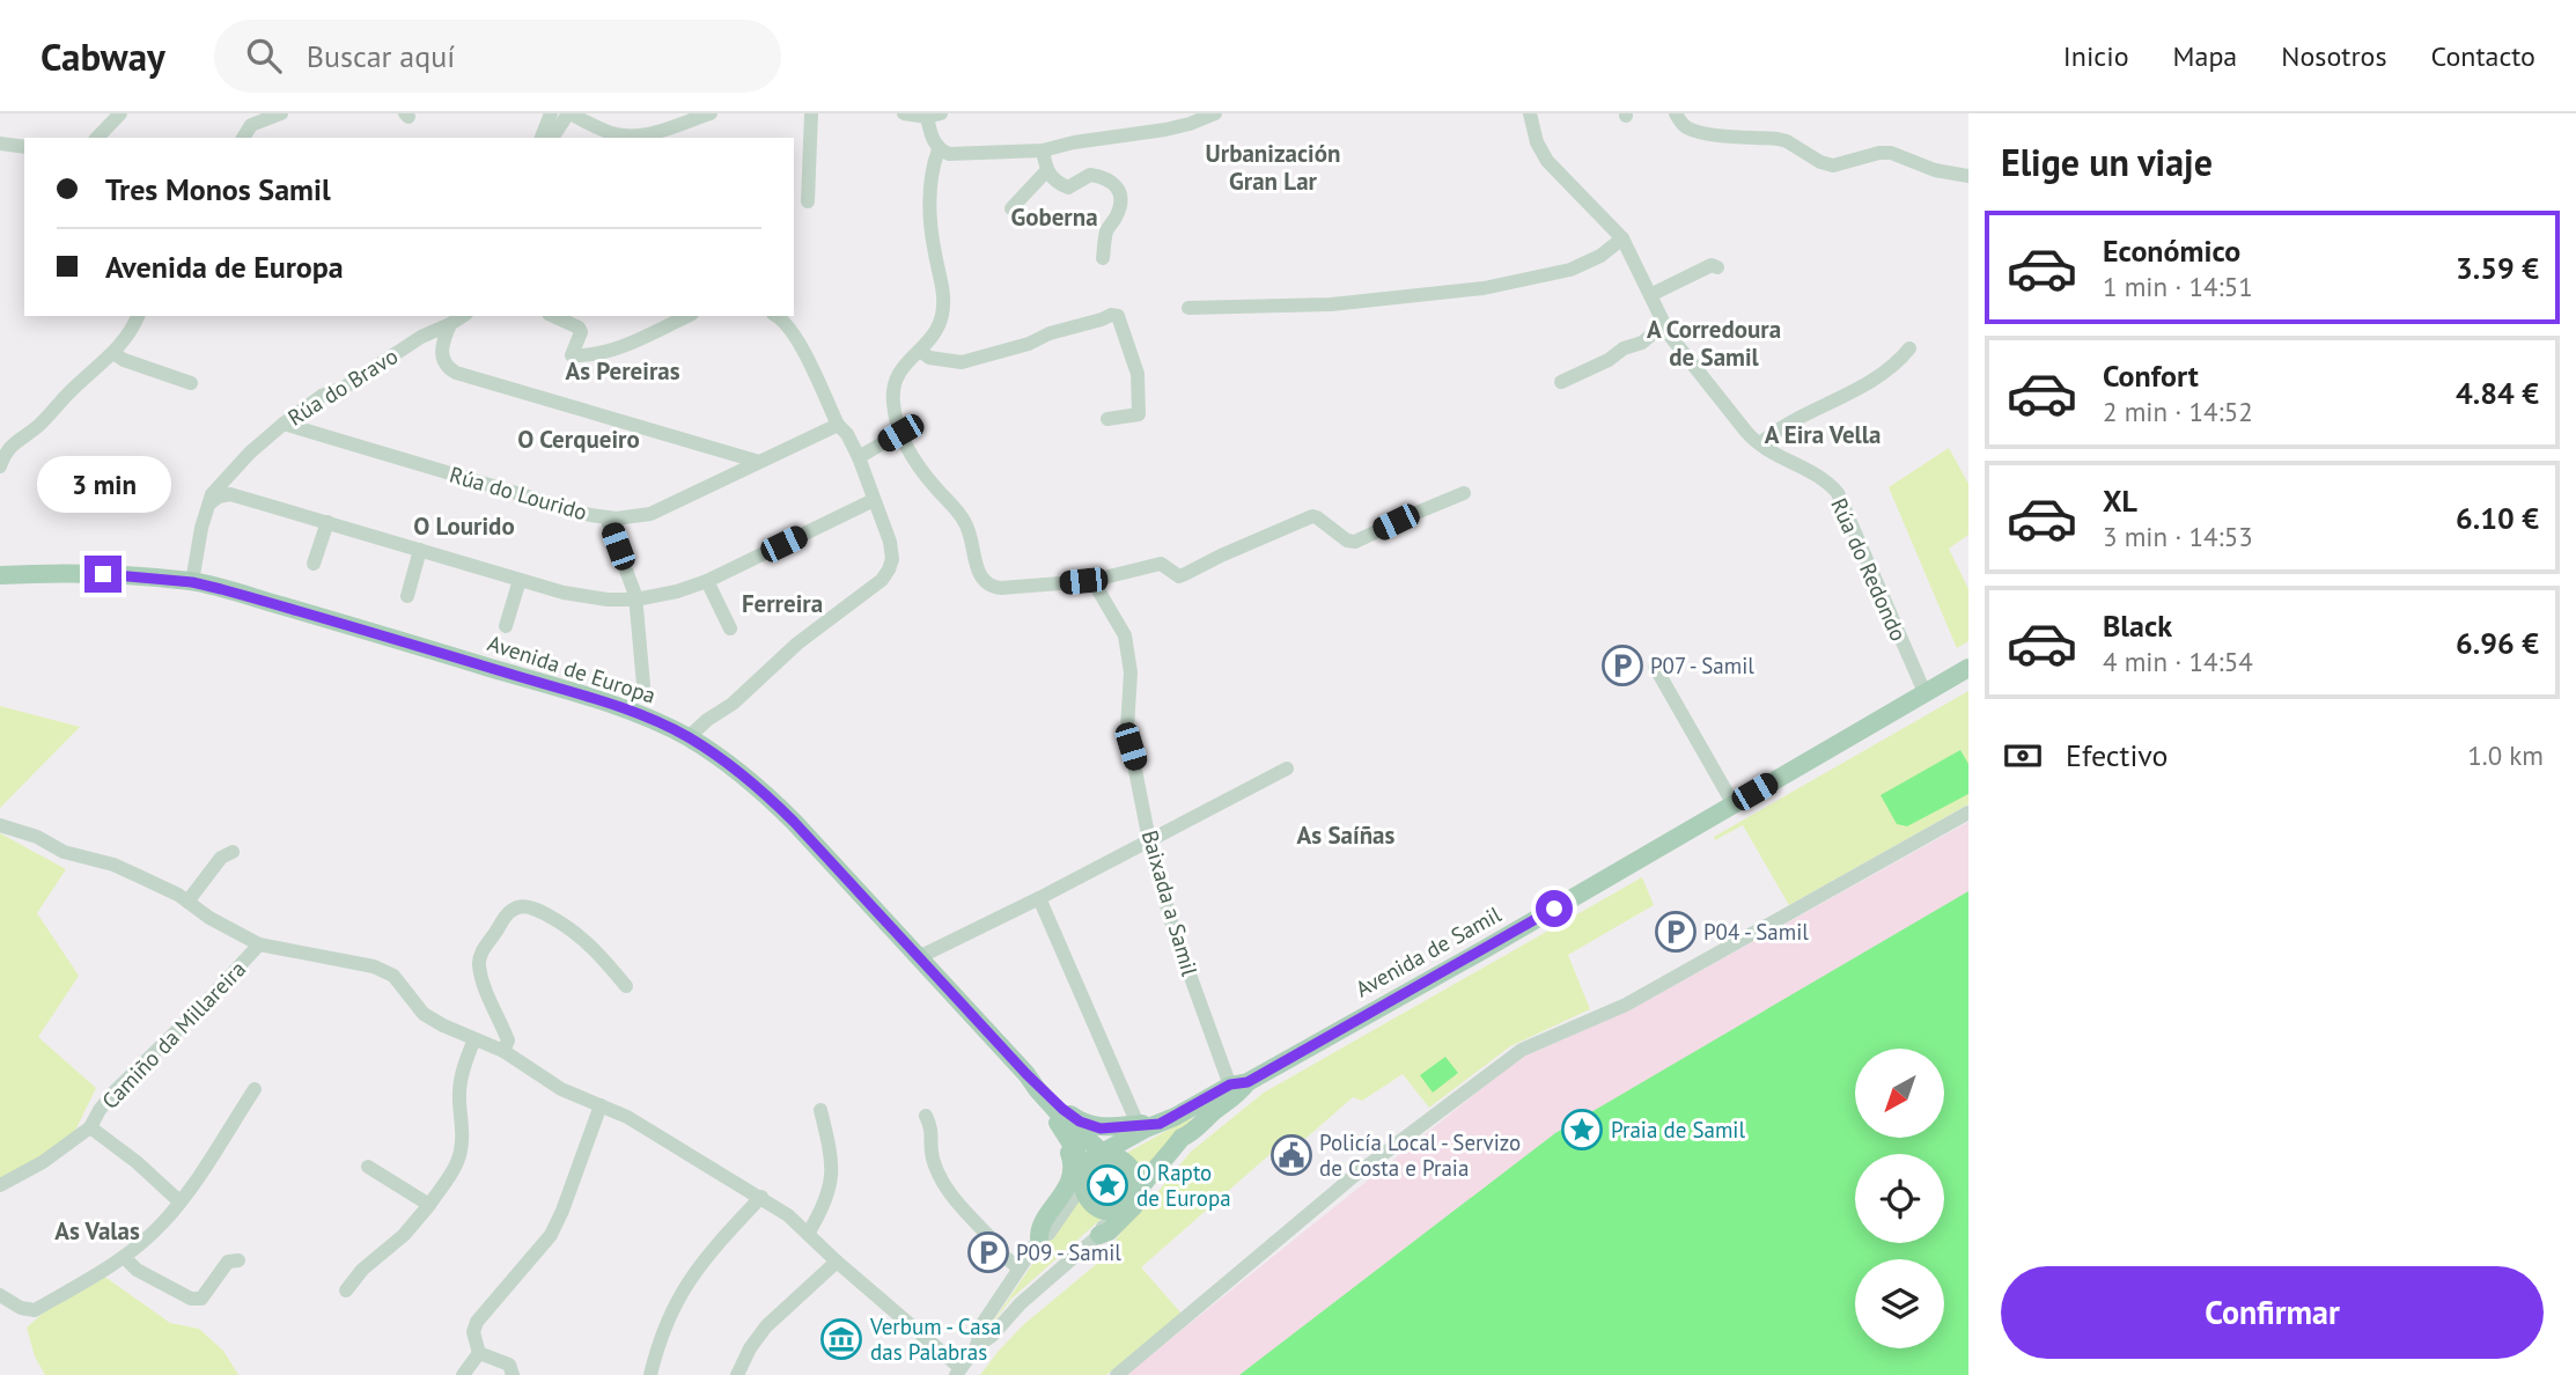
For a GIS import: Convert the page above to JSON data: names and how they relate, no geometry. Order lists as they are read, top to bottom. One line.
{"streets":{"main road":["Avenida de Europa","Avenida de Samil"],"street":["Rúa do Bravo","Rúa do Lourido","Rúa do Redondo","Baixada a Samil","Camiño da Millareira"]},"crossings":[["Rúa do Bravo","Rúa do Lourido"],["Rúa do Bravo","Avenida de Europa"],["Rúa do Redondo","Avenida de Samil"],["Avenida de Europa","Avenida de Samil"],["Baixada a Samil","Avenida de Samil"]],"districts":["Urbanización Gran Lar","Goberna","A Corredoura de Samil","As Pereiras","A Eira Vella","O Cerqueiro","O Lourido","Ferreira","As Saíñas","As Valas"],"places":{"parking":["P07 - Samil","P04 - Samil","P09 - Samil"],"place":["Praia de Samil","O Rapto de Europa"],"public building":["Policía Local - Servizo de Costa e Praia"],"museum":["Verbum - Casa das Palabras"]},"north":"bottom left","page":{"header":"Cabway","search":"Buscar aquí","nav":["Inicio","Mapa","Nosotros","Contacto"],"heading":"Elige un viaje","banner":["Tres Monos Samil","Avenida de Europa"],"list":[{"name":"Económico","note":"1 min · 14:51","value":"3.59 €"},{"name":"Confort","note":"2 min · 14:52","value":"4.84 €"},{"name":"XL","note":"3 min · 14:53","value":"6.10 €"},{"name":"Black","note":"4 min · 14:54","value":"6.96 €"}],"bubble":"3 min","pay":["Efectivo","1.0 km"],"buttons":"Confirmar"}}
